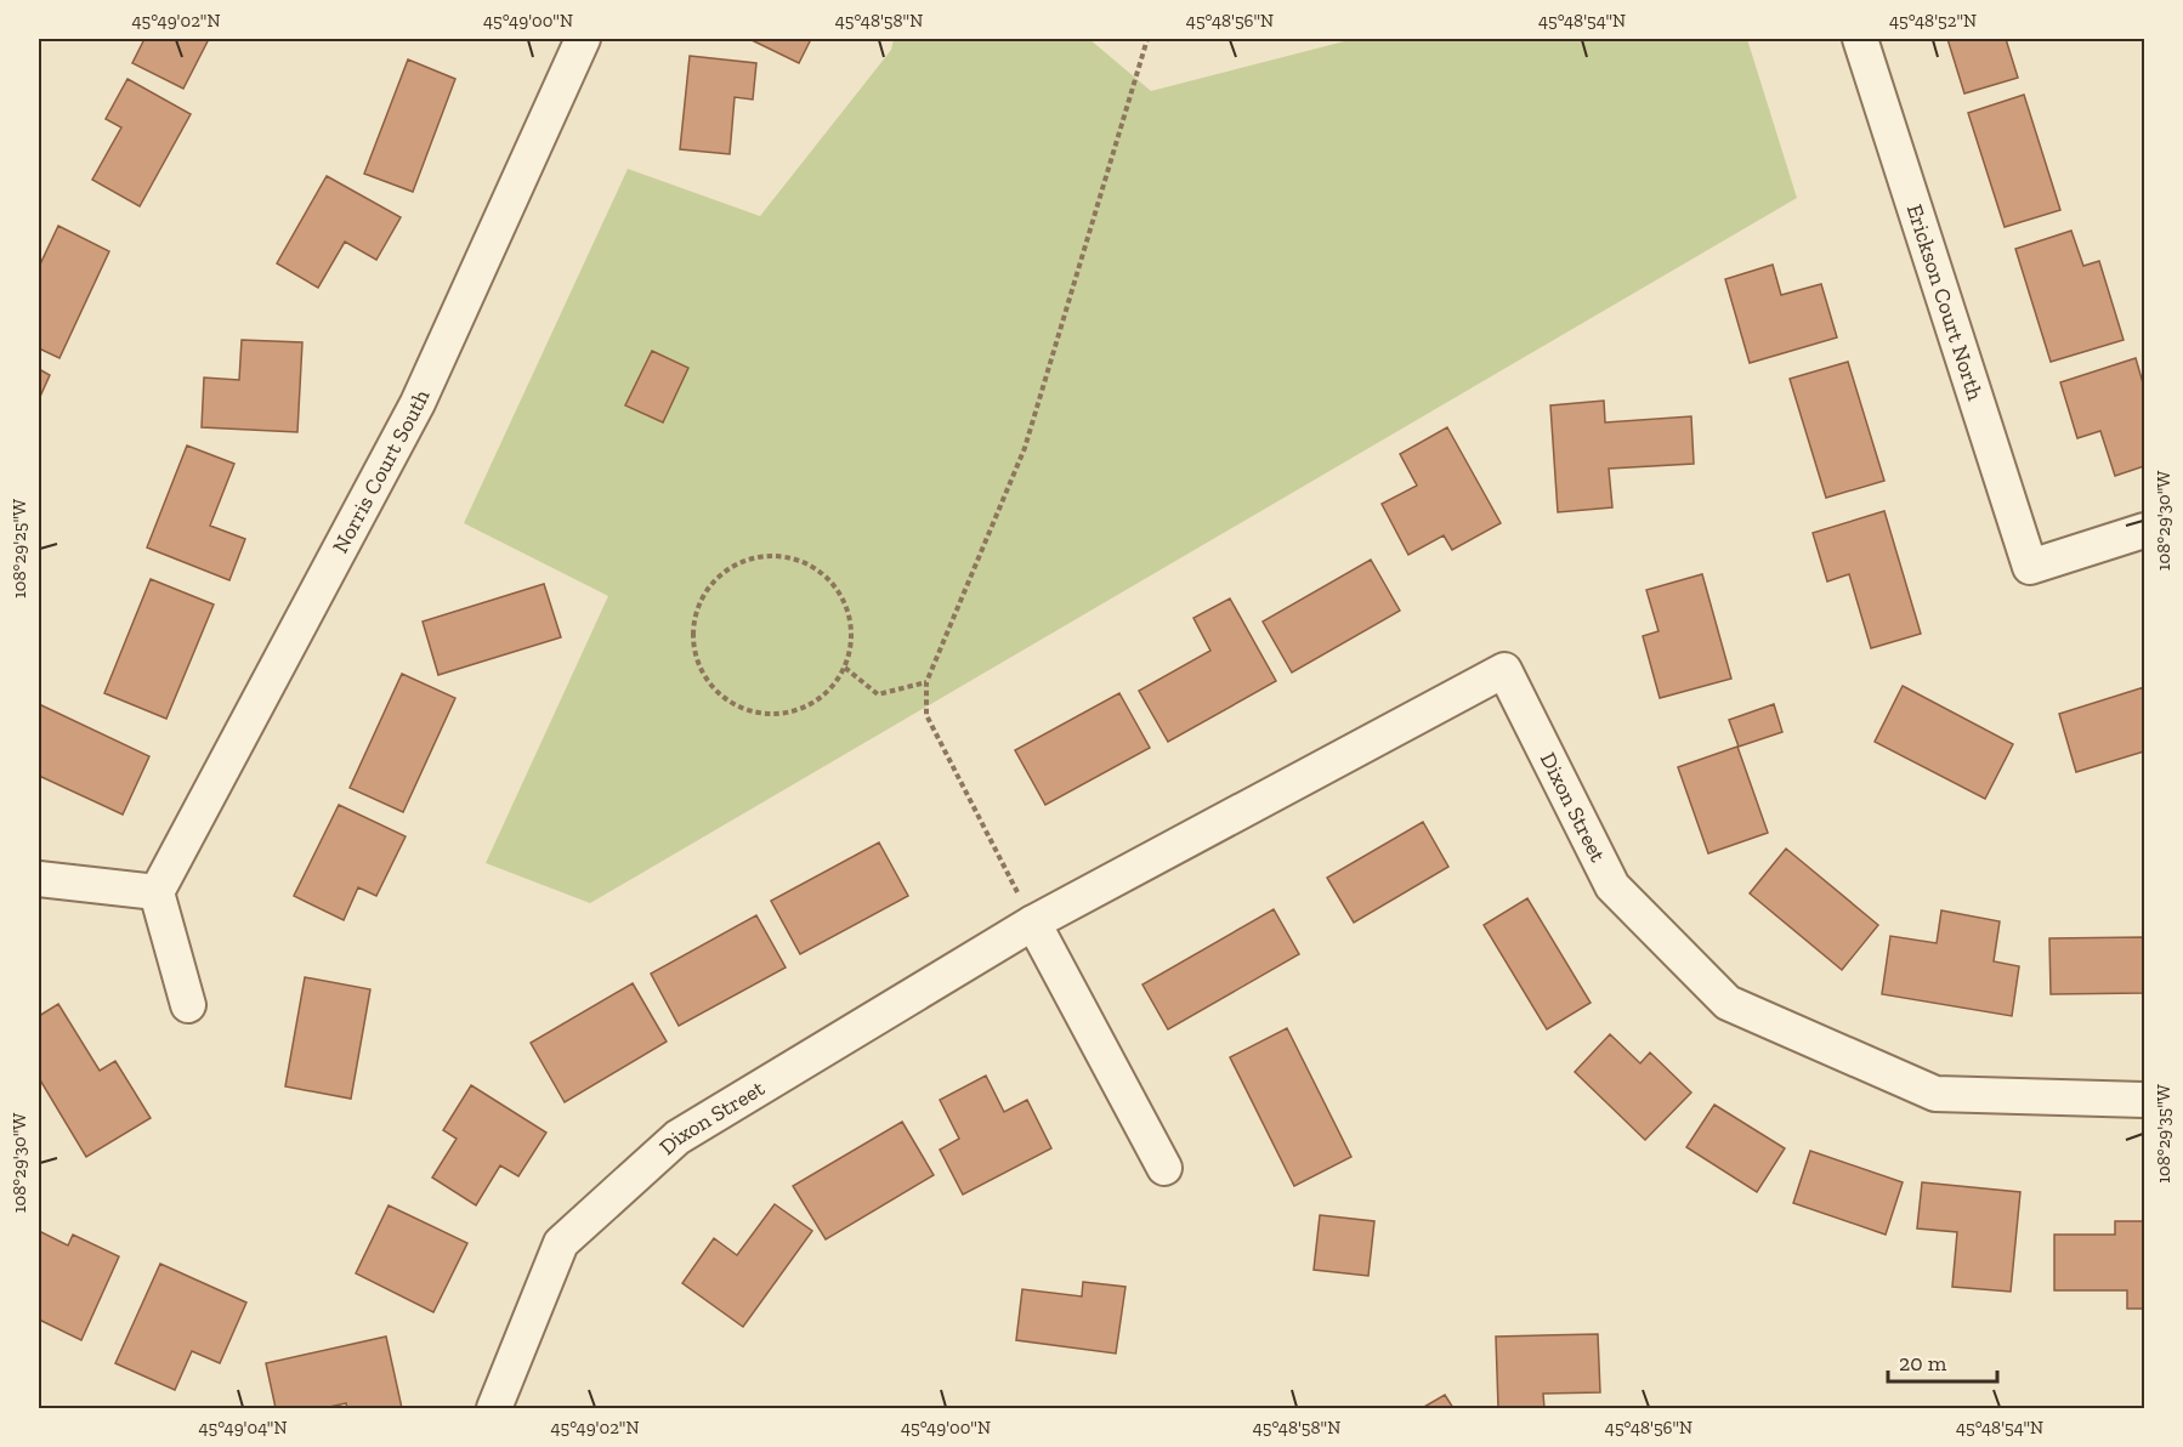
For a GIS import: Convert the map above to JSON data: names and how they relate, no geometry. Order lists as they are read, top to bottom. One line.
{"streets":{"street":["Erickson Court North","Norris Court South","Dixon Street"]},"scale_bar":"20 m","coordinates":["45°49'02\"N","45°49'00\"N","45°48'58\"N","45°48'56\"N","45°48'54\"N","45°48'52\"N","108°29'30\"W","108°29'25\"W","108°29'35\"W","45°49'04\"N"]}
